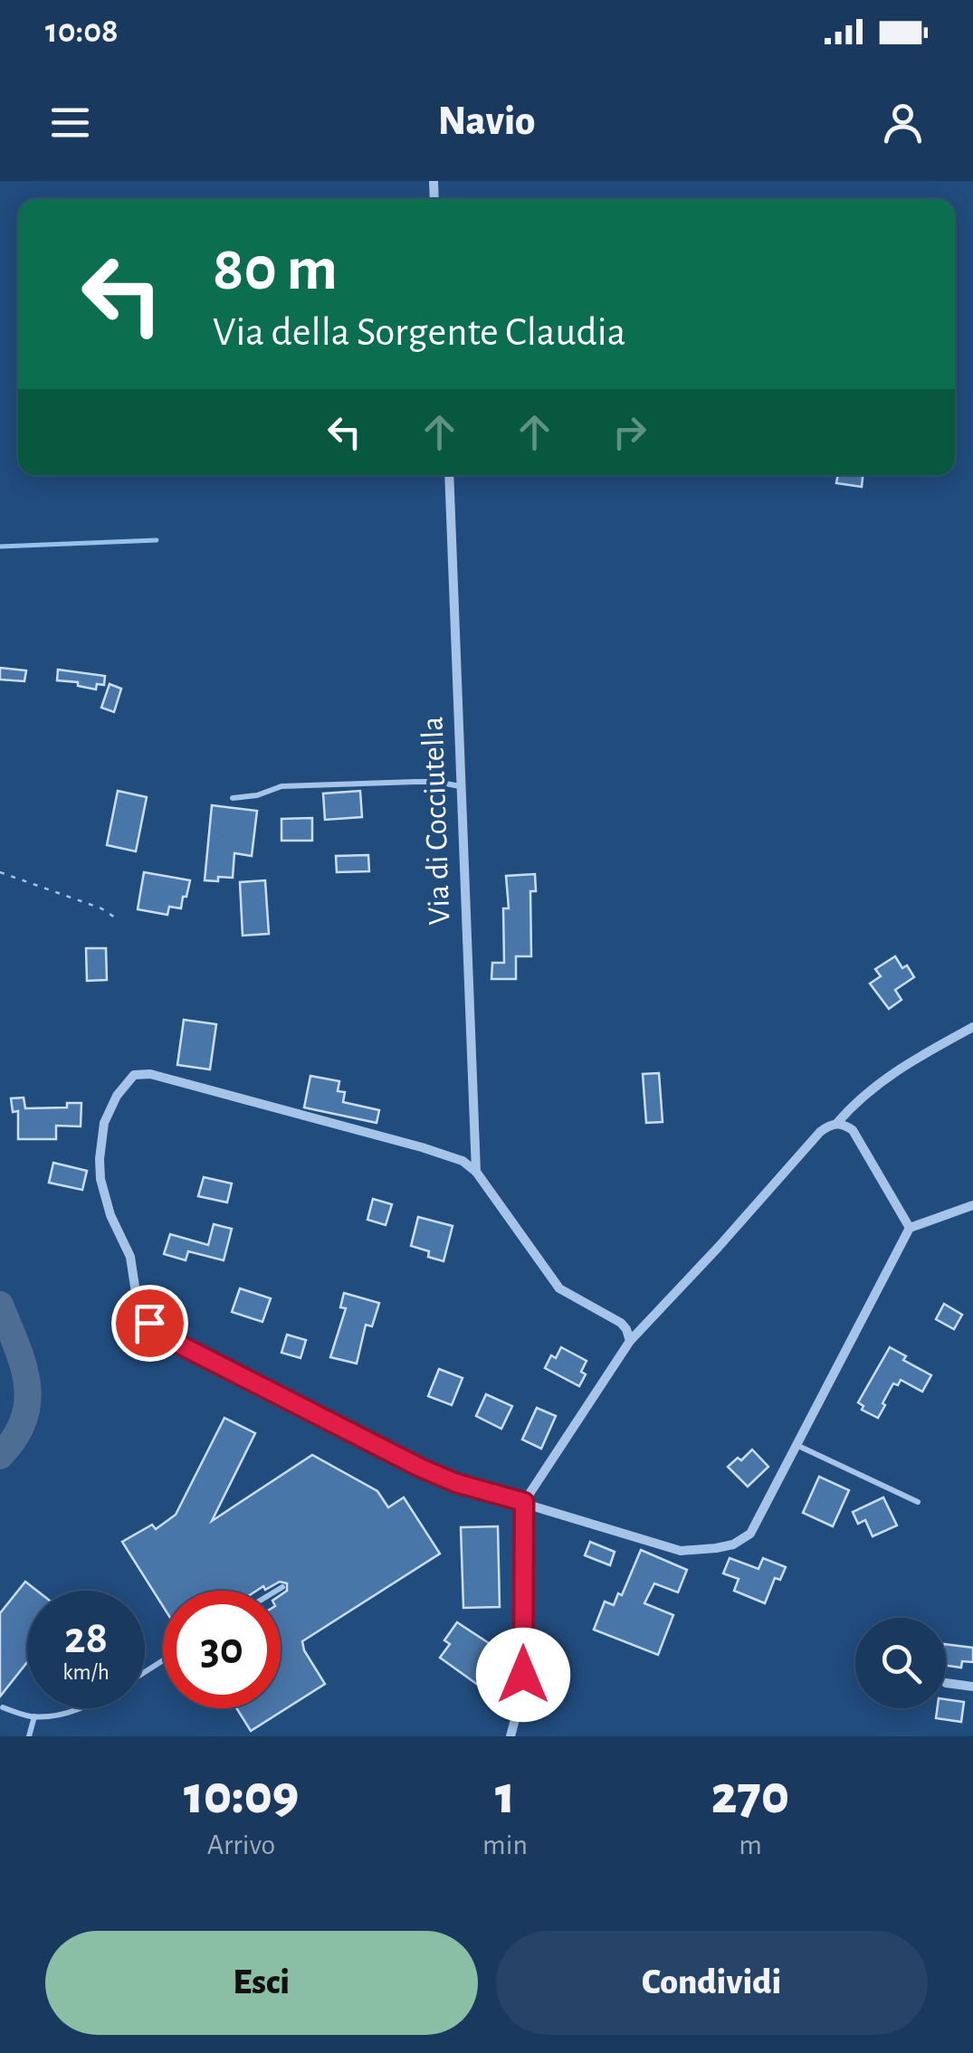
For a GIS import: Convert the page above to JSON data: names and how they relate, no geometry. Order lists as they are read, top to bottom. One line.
{"streets":{"street":["Via di Cocciutella"]},"page":{"status":"10:08","header":"Navio","turn":["80 m","Via della Sorgente Claudia"],"speed":"28 km/h","limit":"30","eta":["10:09","Arrivo","1","min","270","m"],"buttons":["Esci","Condividi"]}}
